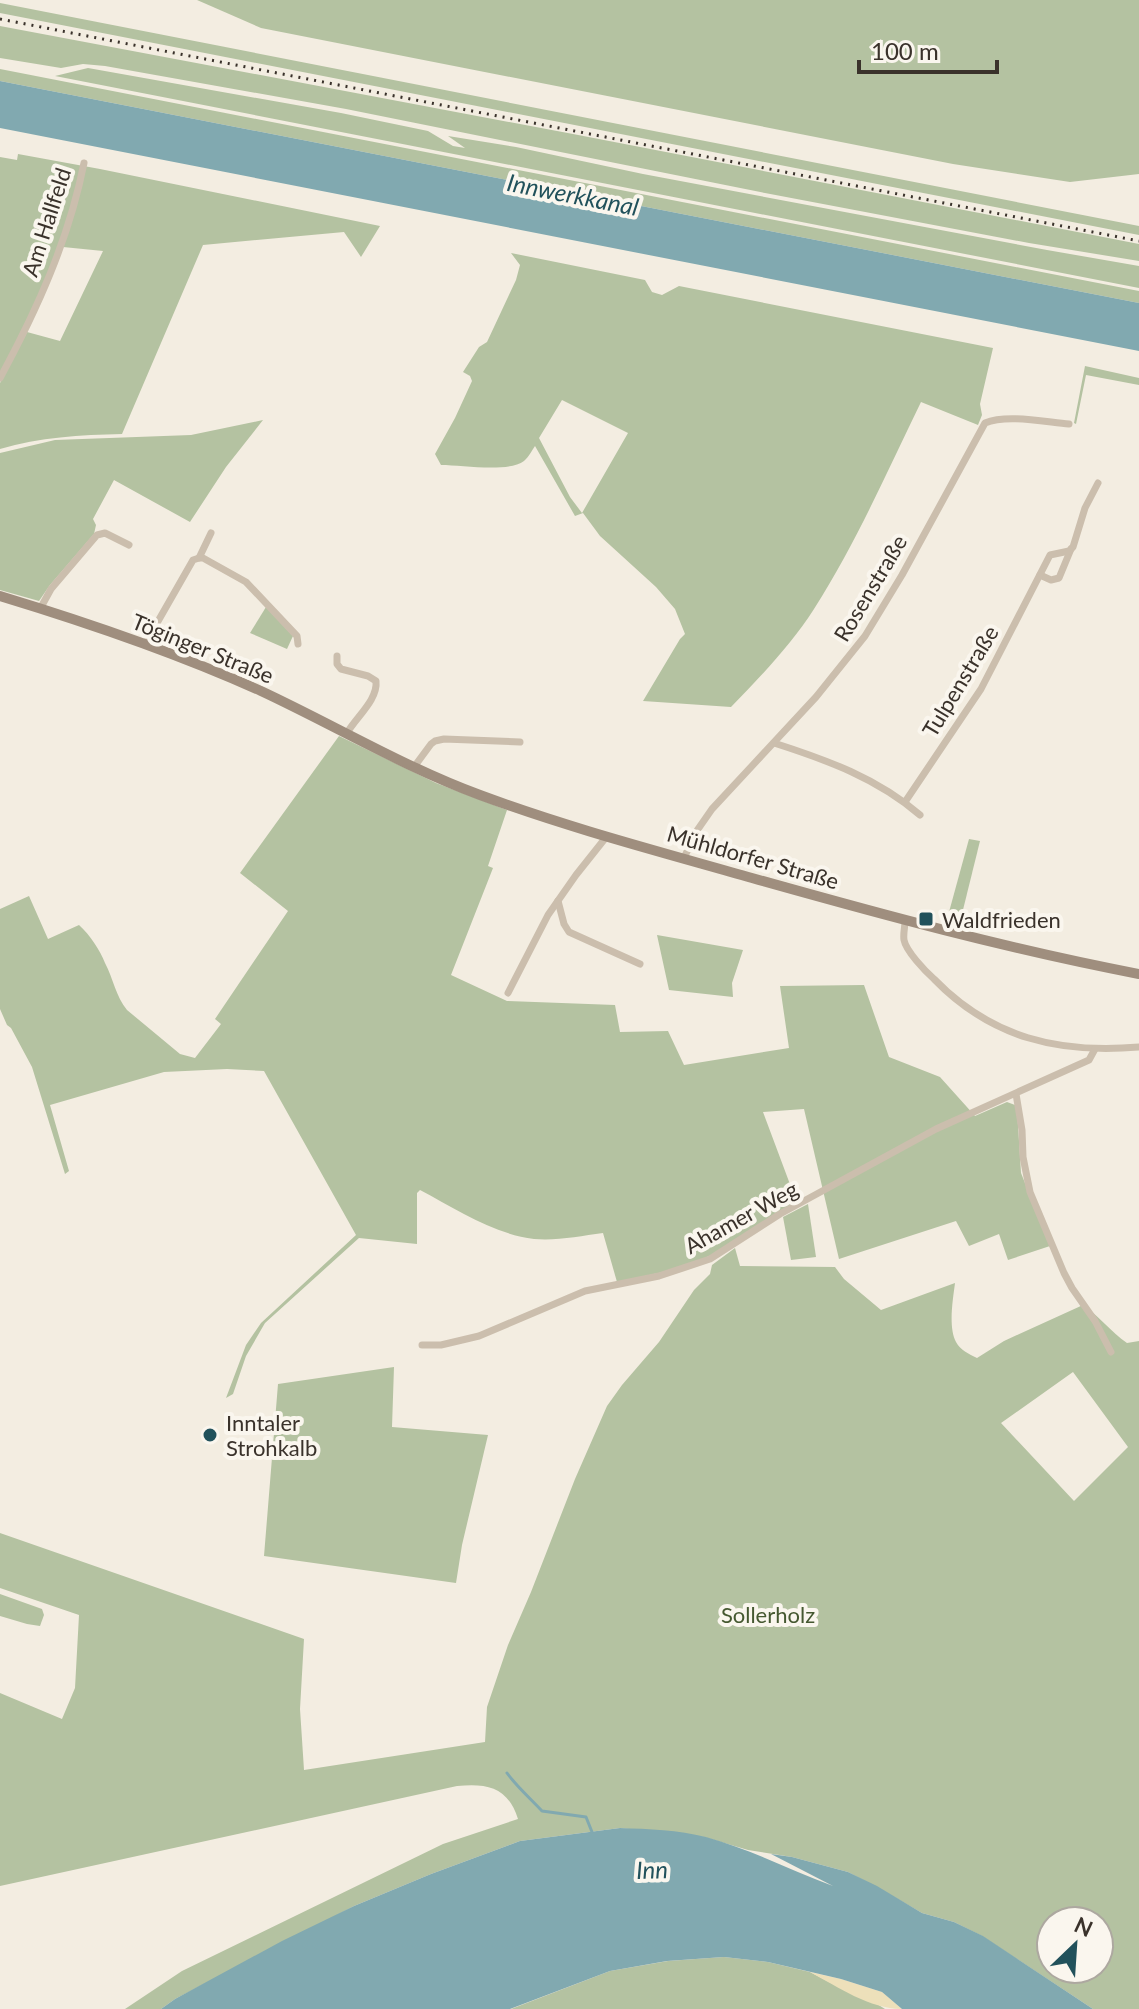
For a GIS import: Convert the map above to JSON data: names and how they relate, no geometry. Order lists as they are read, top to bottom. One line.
{"streets":{"street":["Am Hallfeld","Rosenstraße","Töginger Straße","Tulpenstraße","Mühldorfer Straße","Ahamer Weg"]},"crossings":[["Rosenstraße","Mühldorfer Straße"],["Töginger Straße","Mühldorfer Straße"]],"water":["Innwerkkanal","Inn"],"parks":["Sollerholz"],"places":{"transit":["Waldfrieden"],"other":["Inntaler Strohkalb"]},"scale_bar":"100 m","north":"top right"}
